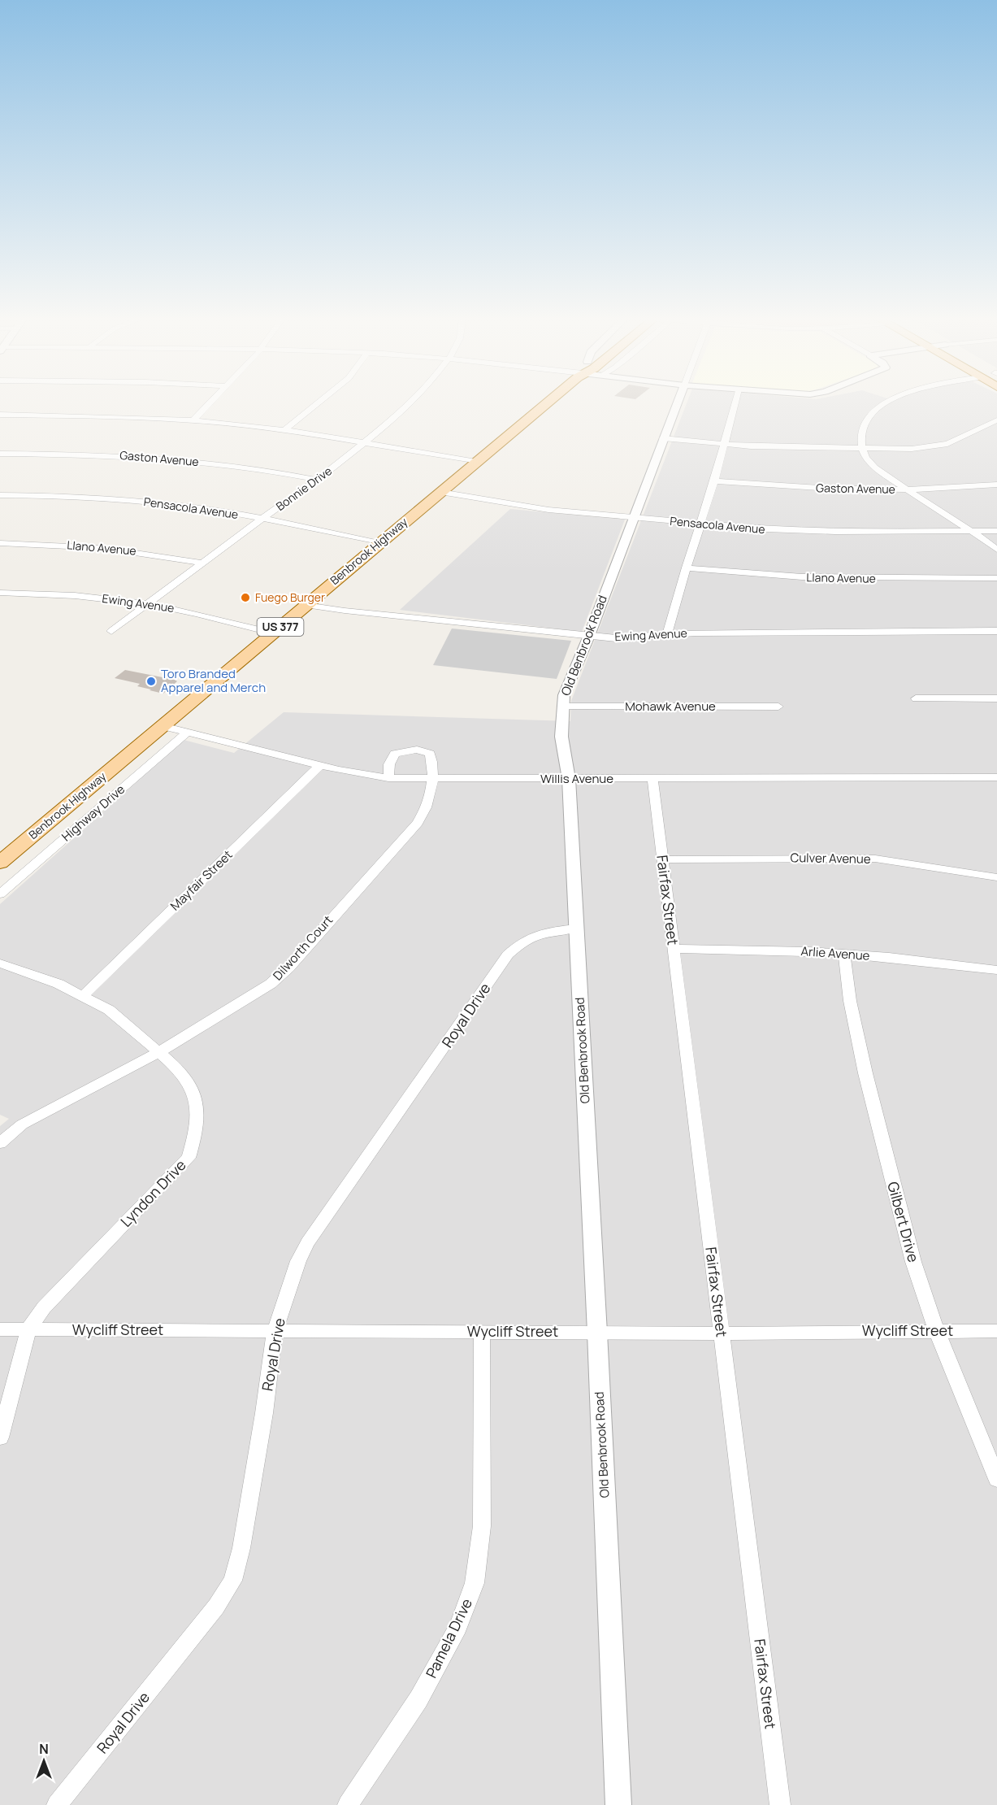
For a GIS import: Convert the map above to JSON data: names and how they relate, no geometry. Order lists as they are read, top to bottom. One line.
{"streets":{"main road":["Benbrook Highway","US 377"],"street":["Gaston Avenue","Bonnie Drive","Pensacola Avenue","Llano Avenue","Ewing Avenue","Old Benbrook Road","Mohawk Avenue","Willis Avenue","Highway Drive","Culver Avenue","Mayfair Street","Fairfax Street","Dilworth Court","Arlie Avenue","Royal Drive","Lyndon Drive","Gilbert Drive","Wycliff Street","Pamela Drive"]},"crossings":[["Gaston Avenue","Bonnie Drive"],["Bonnie Drive","Pensacola Avenue"],["Bonnie Drive","Llano Avenue"],["Bonnie Drive","Ewing Avenue"],["Pensacola Avenue","Benbrook Highway"],["Pensacola Avenue","Old Benbrook Road"],["Benbrook Highway","Ewing Avenue"],["Benbrook Highway","Willis Avenue"],["Ewing Avenue","Old Benbrook Road"],["Old Benbrook Road","Mohawk Avenue"],["Old Benbrook Road","Willis Avenue"],["Old Benbrook Road","Royal Drive"],["Old Benbrook Road","Wycliff Street"],["Willis Avenue","Highway Drive"],["Willis Avenue","Mayfair Street"],["Willis Avenue","Fairfax Street"],["Willis Avenue","Dilworth Court"],["Culver Avenue","Fairfax Street"],["Mayfair Street","Lyndon Drive"],["Fairfax Street","Arlie Avenue"],["Fairfax Street","Wycliff Street"],["Dilworth Court","Lyndon Drive"],["Arlie Avenue","Gilbert Drive"],["Royal Drive","Wycliff Street"],["Lyndon Drive","Wycliff Street"],["Gilbert Drive","Wycliff Street"],["Wycliff Street","Pamela Drive"]],"places":["Fuego Burger","Toro Branded Apparel and Merch"],"north":"top"}
